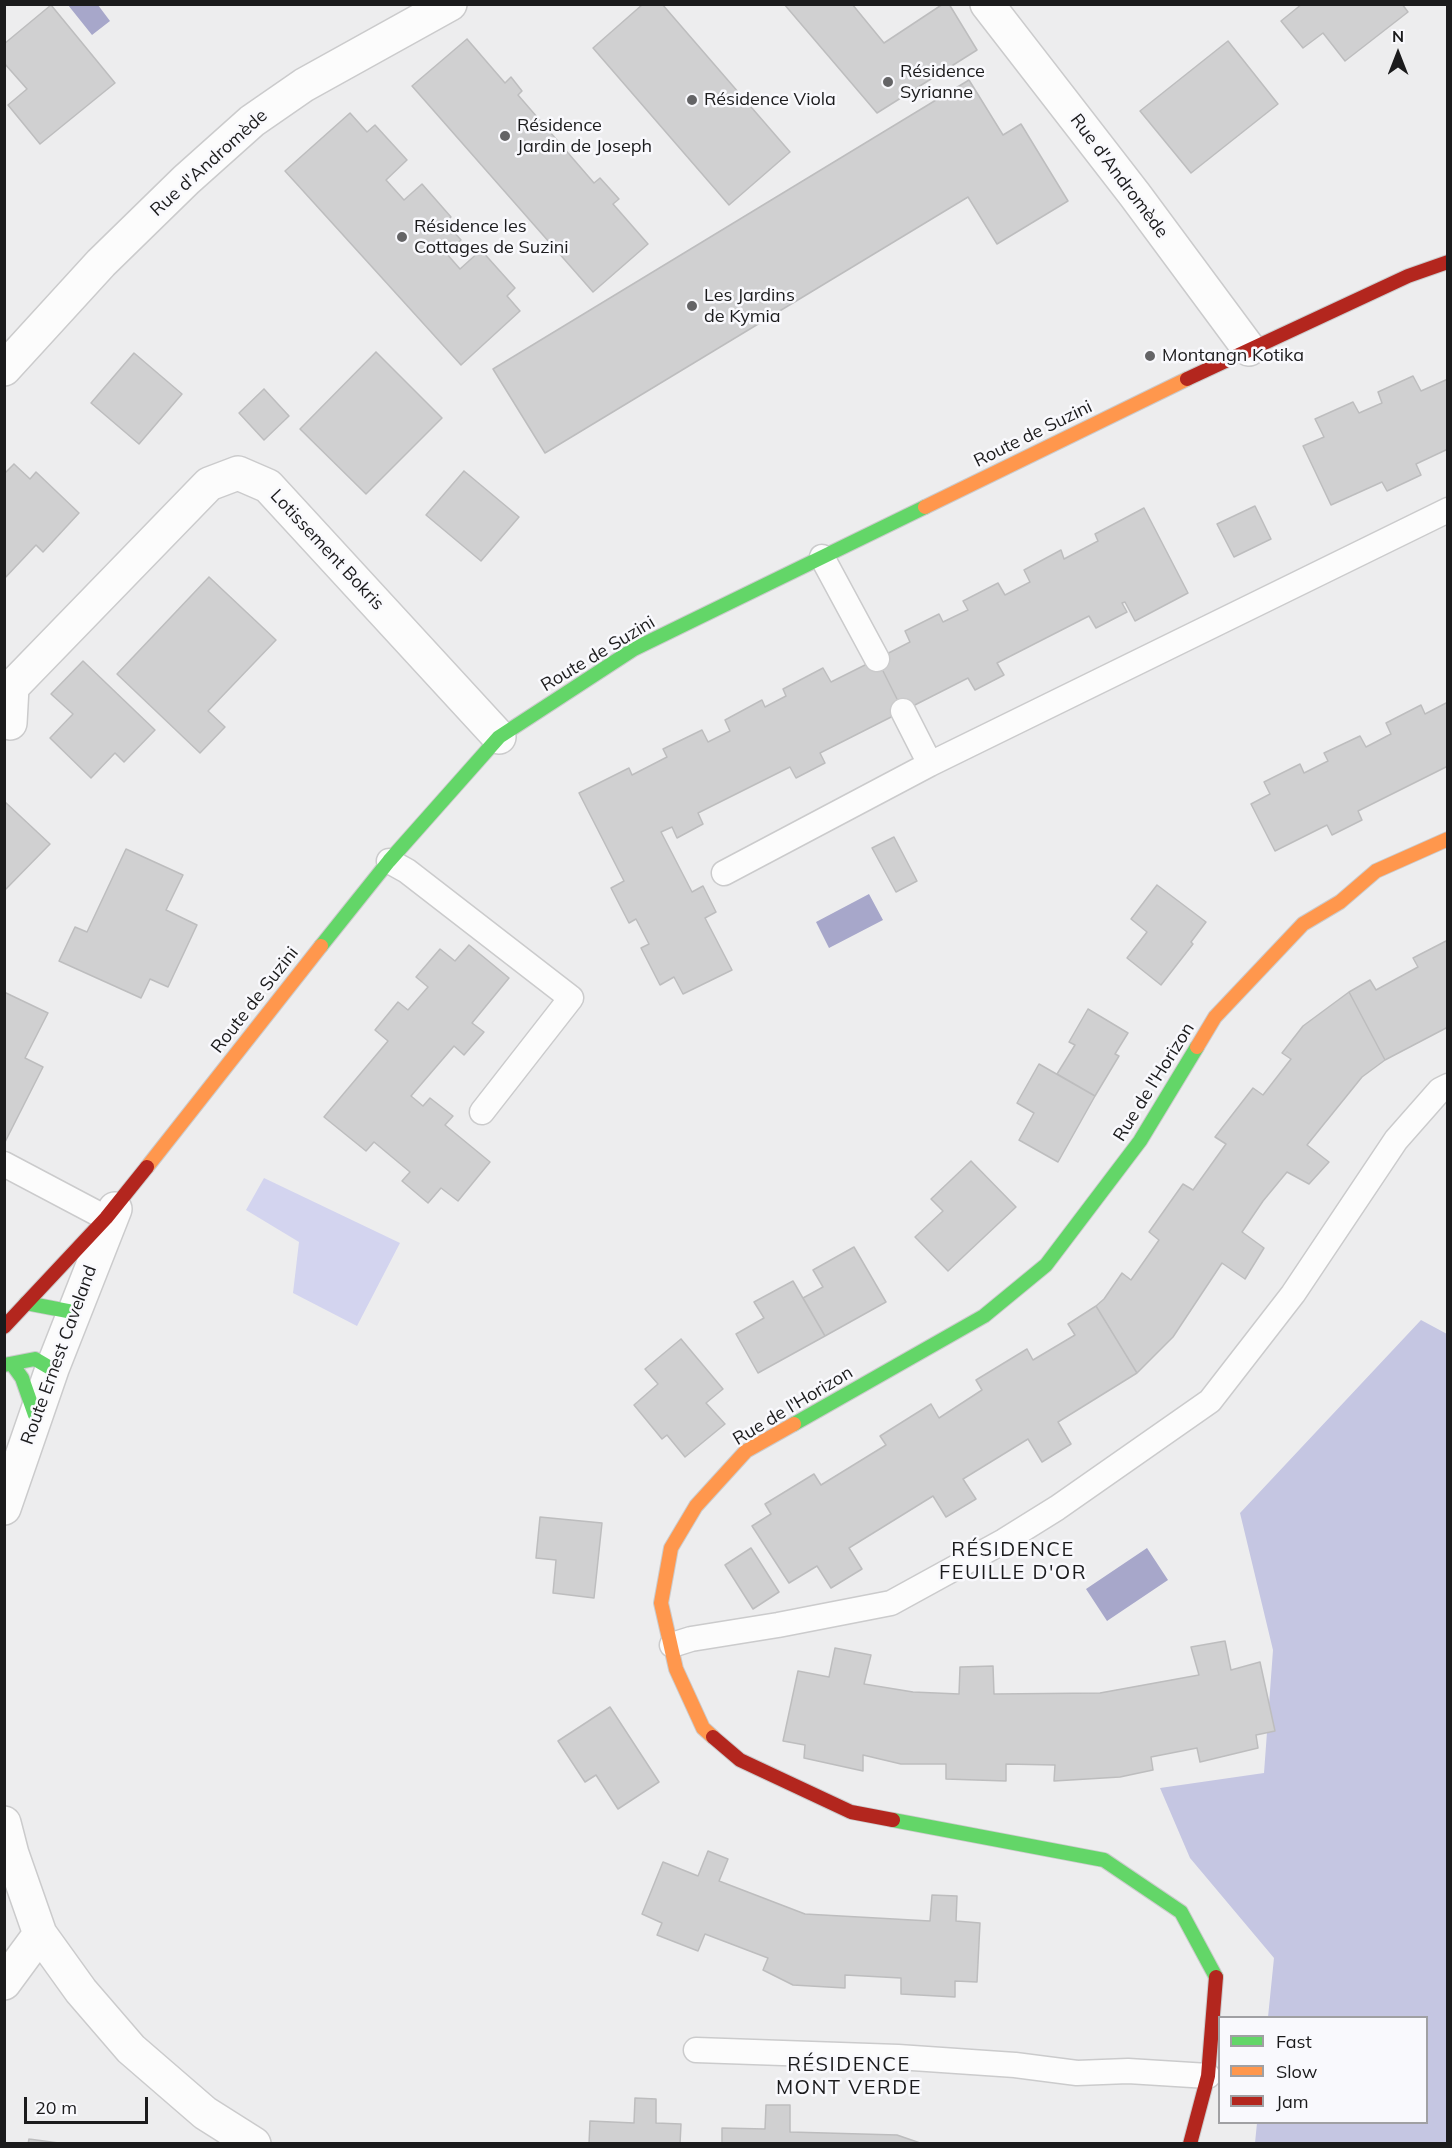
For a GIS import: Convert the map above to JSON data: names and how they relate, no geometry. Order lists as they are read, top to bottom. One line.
{"streets":{"street":["Rue d'Andromède","Route de Suzini","Lotissement Bokris","Rue de l'Horizon","Route Ernest Caveland"]},"crossings":[["Rue d'Andromède","Route de Suzini"],["Route de Suzini","Lotissement Bokris"],["Route de Suzini","Route Ernest Caveland"]],"districts":["RÉSIDENCE FEUILLE D'OR","RÉSIDENCE MONT VERDE"],"places":["Résidence Syrianne","Résidence Viola","Résidence Jardin de Joseph","Résidence les Cottages de Suzini","Les Jardins de Kymia","Montangn Kotika"],"legend":["Fast","Slow","Jam"],"scale_bar":"20 m","north":"top"}
